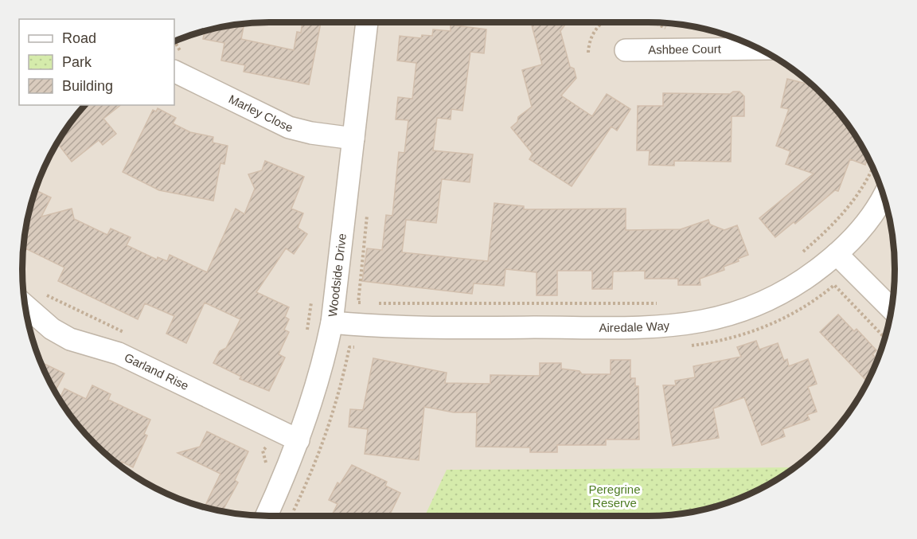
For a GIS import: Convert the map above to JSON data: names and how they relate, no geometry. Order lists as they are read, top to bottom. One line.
{"streets":{"street":["Ashbee Court","Marley Close","Woodside Drive","Airedale Way","Garland Rise"]},"crossings":[["Marley Close","Woodside Drive"],["Woodside Drive","Airedale Way"],["Woodside Drive","Garland Rise"]],"parks":["Peregrine Reserve"],"legend":["Road","Park","Building"]}
